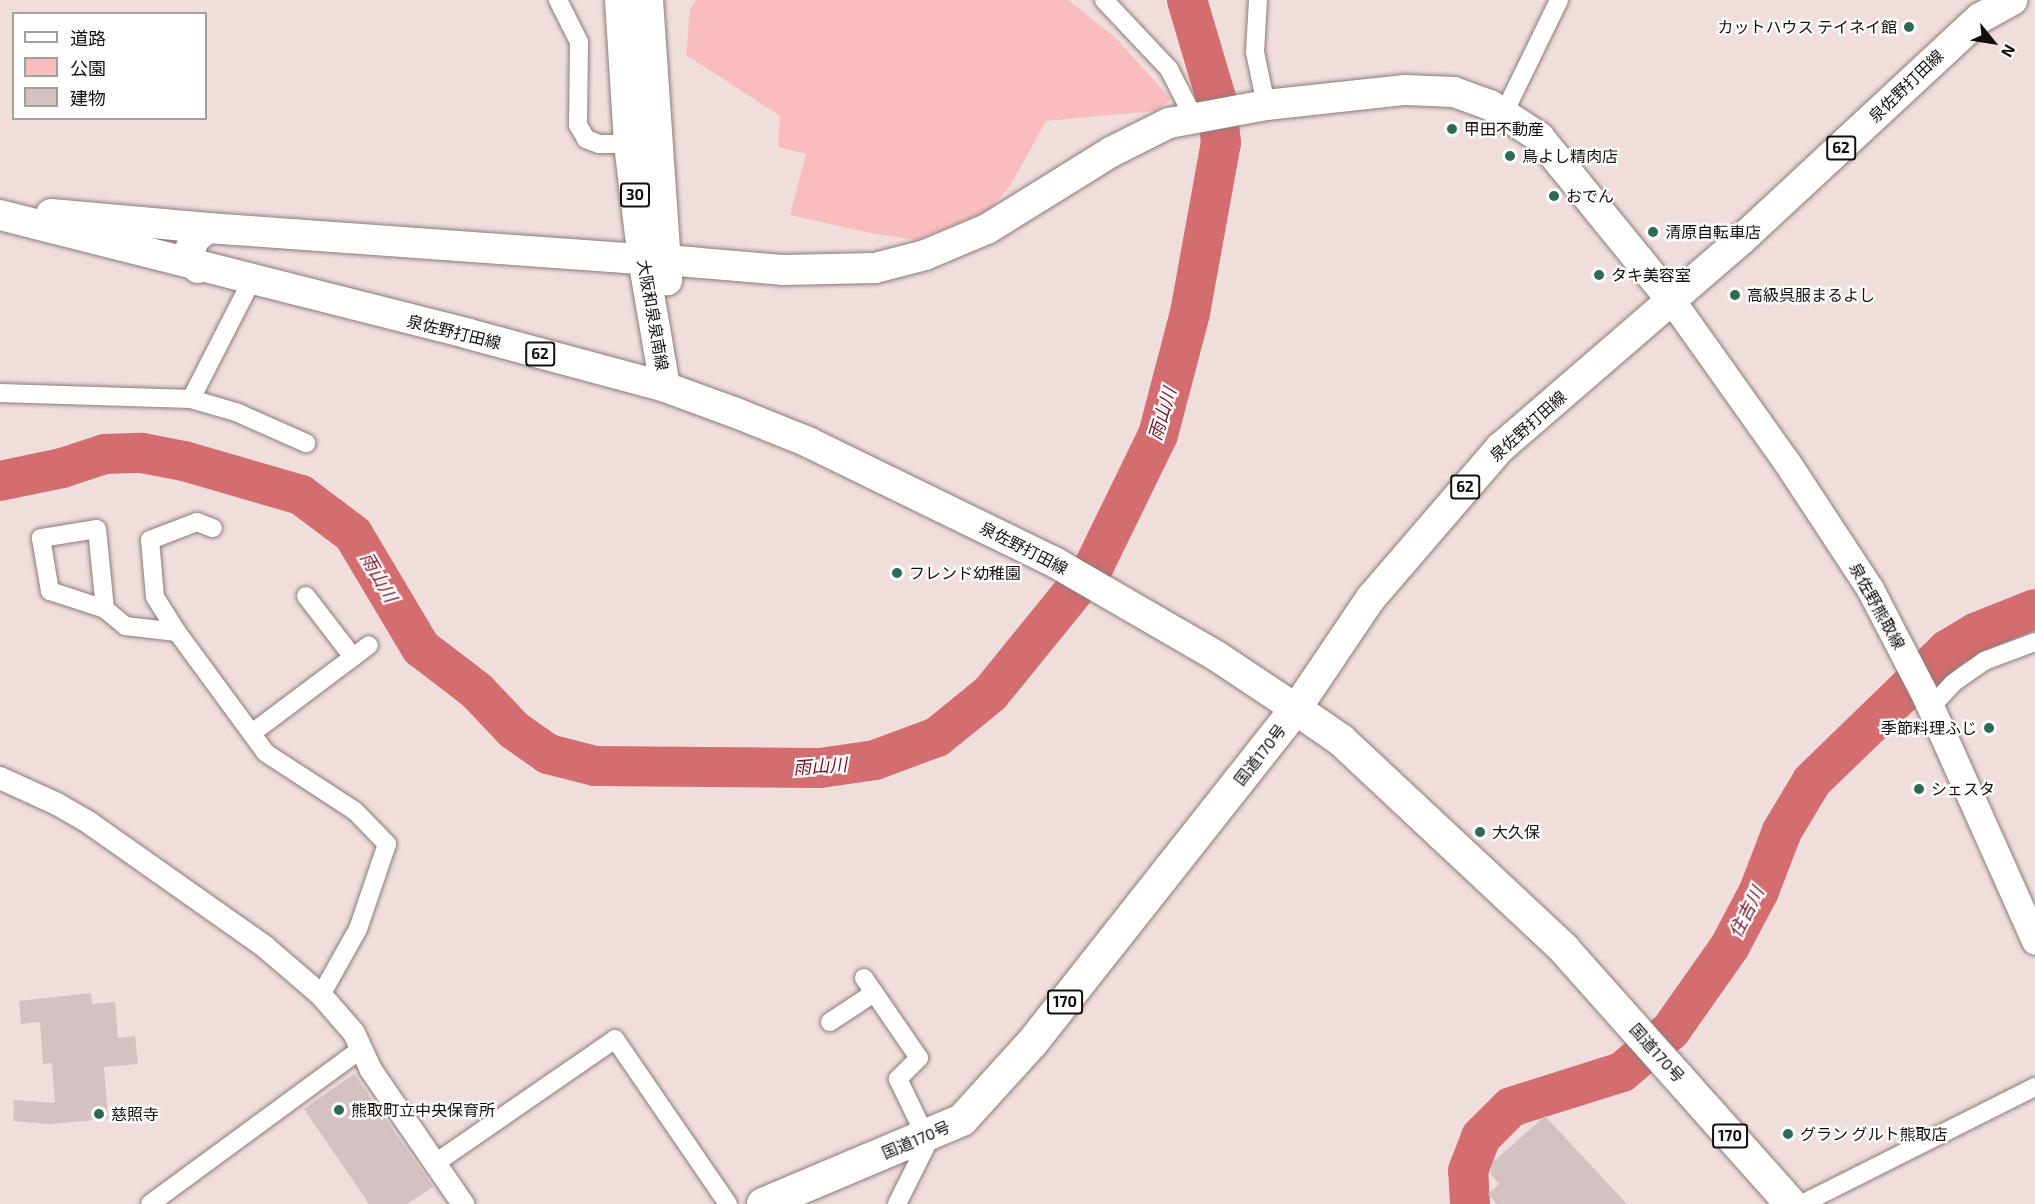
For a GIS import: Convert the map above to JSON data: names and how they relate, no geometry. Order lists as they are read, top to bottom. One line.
{"streets":{"highway":["国道170号","170"],"main road":["泉佐野打田線","62","30","大阪和泉泉南線","泉佐野熊取線"]},"crossings":[["泉佐野打田線","大阪和泉泉南線"],["泉佐野打田線","泉佐野熊取線"],["泉佐野打田線","国道170号"]],"water":["雨山川","住吉川"],"places":["カットハウス テイネイ館","甲田不動産","鳥よし精肉店","おでん","清原自転車店","タキ美容室","高級呉服まるよし","フレンド幼稚園","季節料理ふじ","シェスタ","大久保","熊取町立中央保育所","慈照寺","グラン グルト熊取店"],"legend":["道路","公園","建物"],"north":"bottom right"}
